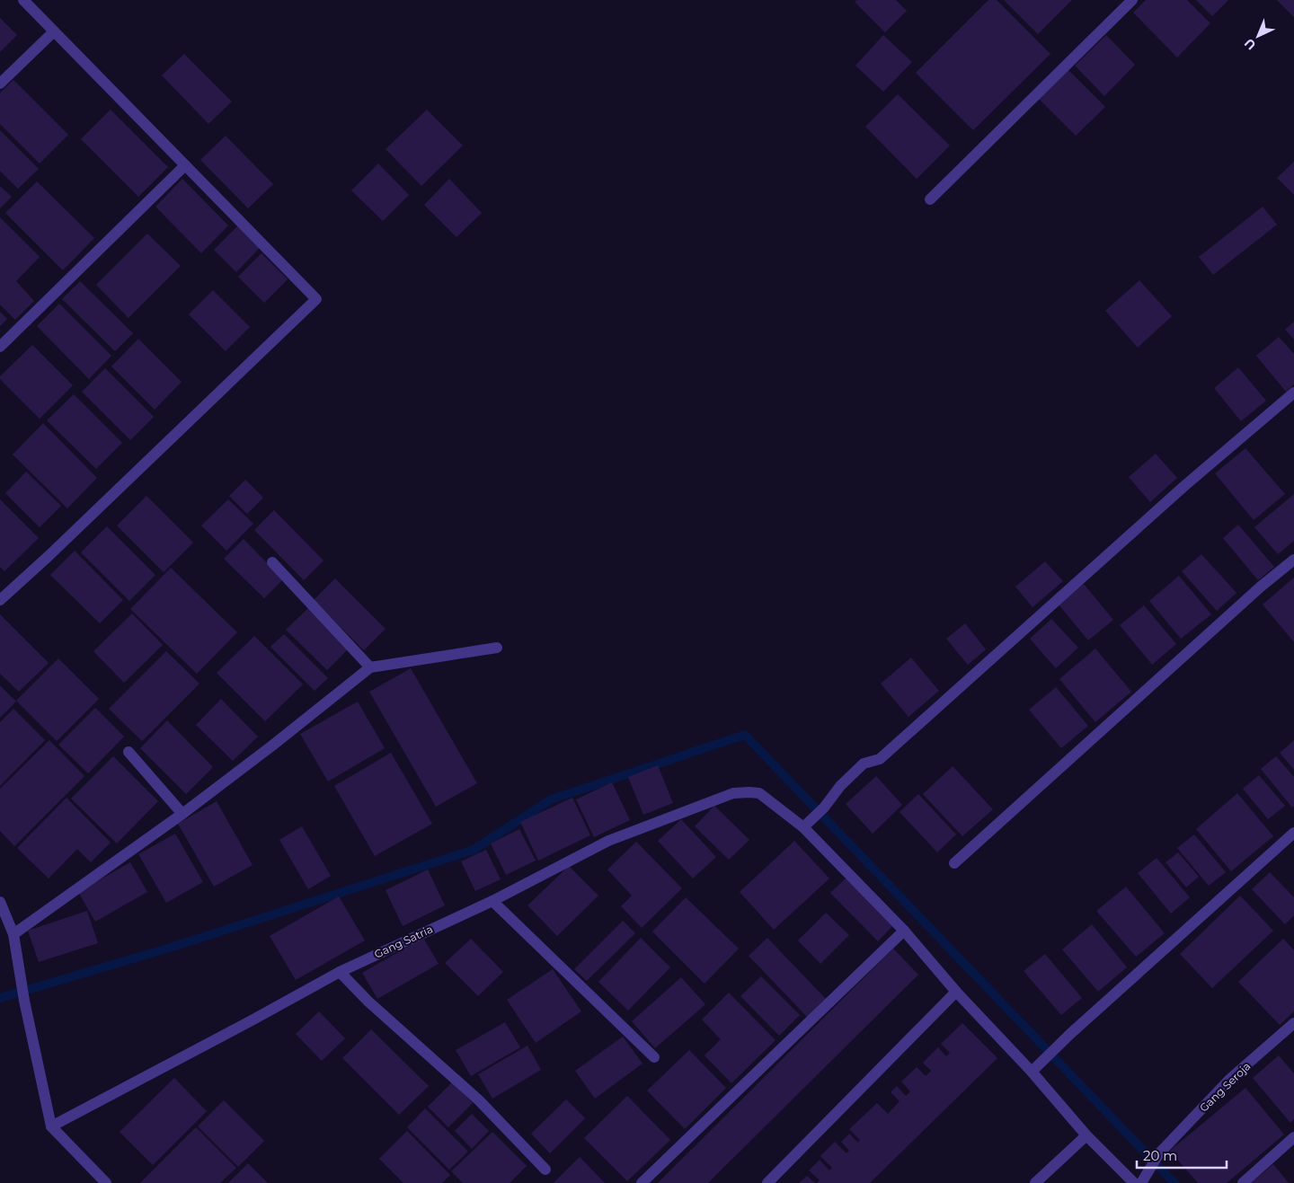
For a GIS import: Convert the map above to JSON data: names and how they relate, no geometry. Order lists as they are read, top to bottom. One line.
{"streets":{"street":["Gang Satria","Gang Seroja"]},"scale_bar":"20 m","north":"bottom left"}
